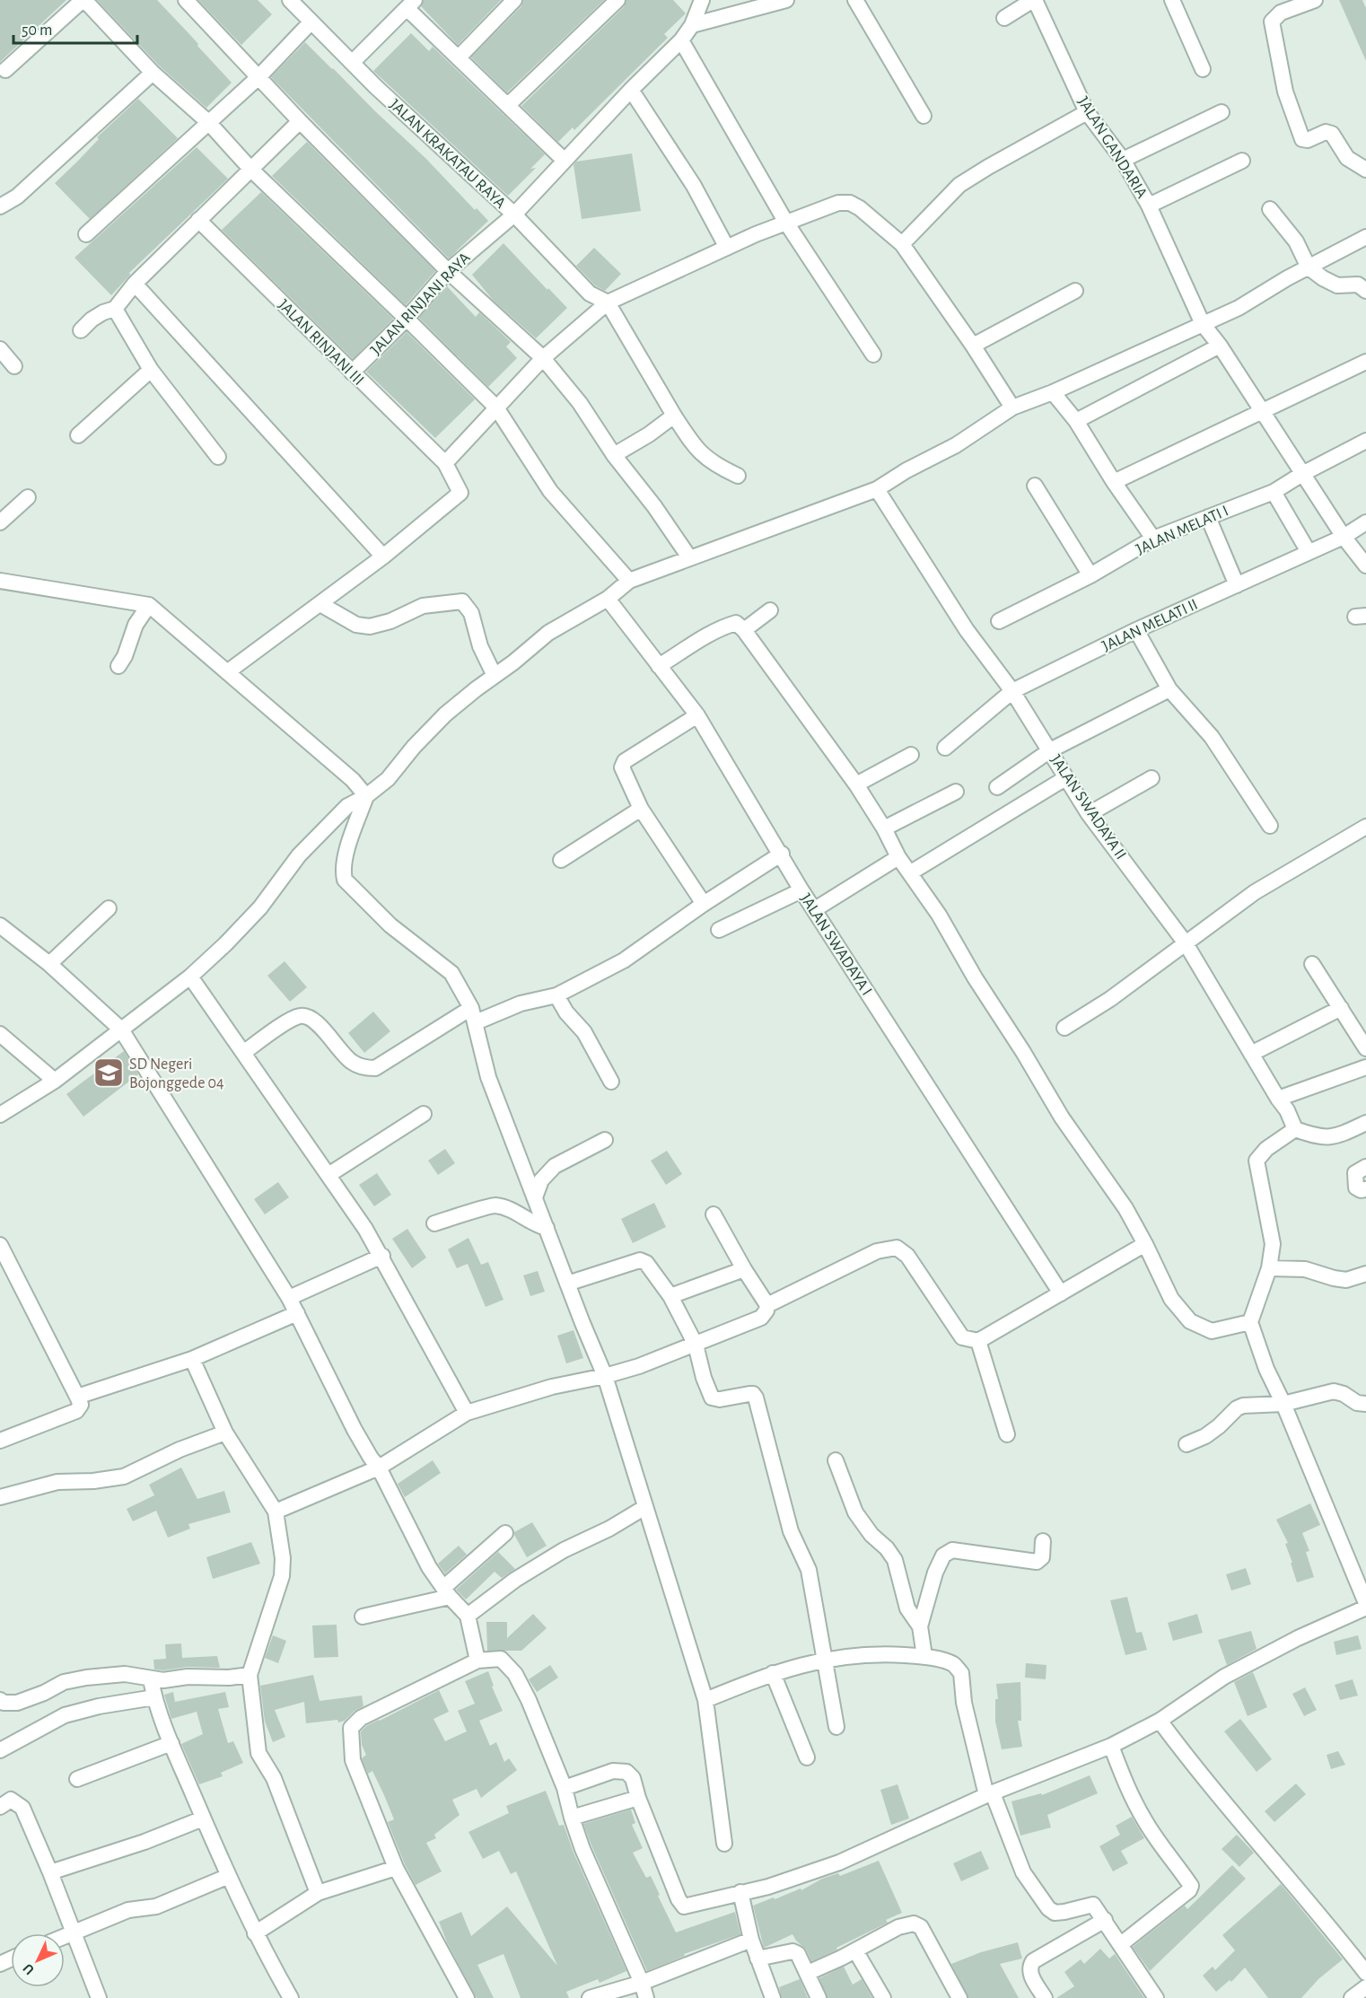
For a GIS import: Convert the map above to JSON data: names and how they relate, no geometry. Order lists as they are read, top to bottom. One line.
{"streets":{"street":["JALAN GANDARIA","JALAN KRAKATAU RAYA","JALAN RINJANI RAYA","JALAN RINJANI III","JALAN MELATI I","JALAN MELATI II","JALAN SWADAYA II","JALAN SWADAYA I"]},"crossings":[["JALAN GANDARIA","JALAN MELATI I"],["JALAN GANDARIA","JALAN MELATI II"],["JALAN KRAKATAU RAYA","JALAN RINJANI RAYA"],["JALAN RINJANI RAYA","JALAN RINJANI III"],["JALAN MELATI II","JALAN SWADAYA II"]],"places":{"school or university":["SD Negeri Bojonggede 04"]},"scale_bar":"50 m","north":"bottom left"}
